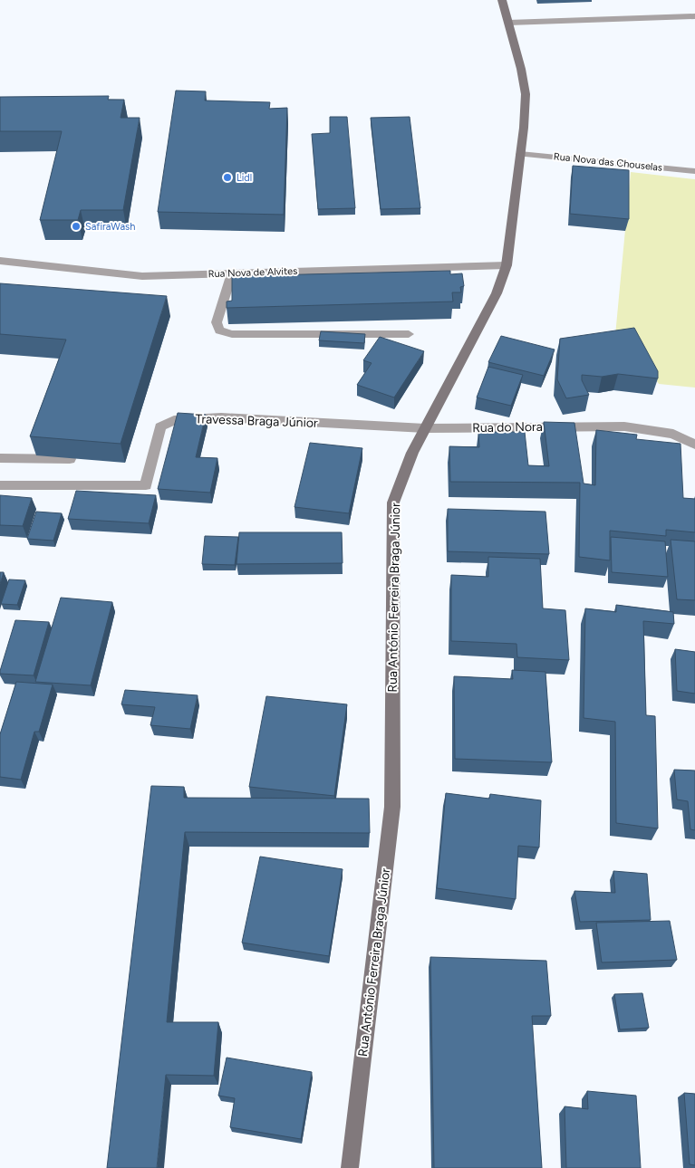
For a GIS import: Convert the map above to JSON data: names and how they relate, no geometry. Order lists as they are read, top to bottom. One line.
{"streets":{"street":["Rua Nova das Chouselas","Rua Nova de Alvites","Travessa Braga Júnior","Rua do Nora","Rua António Ferreira Braga Júnior"]},"crossings":[["Rua Nova das Chouselas","Rua António Ferreira Braga Júnior"],["Rua Nova de Alvites","Rua António Ferreira Braga Júnior"],["Travessa Braga Júnior","Rua do Nora"],["Travessa Braga Júnior","Rua António Ferreira Braga Júnior"],["Rua do Nora","Rua António Ferreira Braga Júnior"]],"places":["Lidl","SafiraWash"]}
